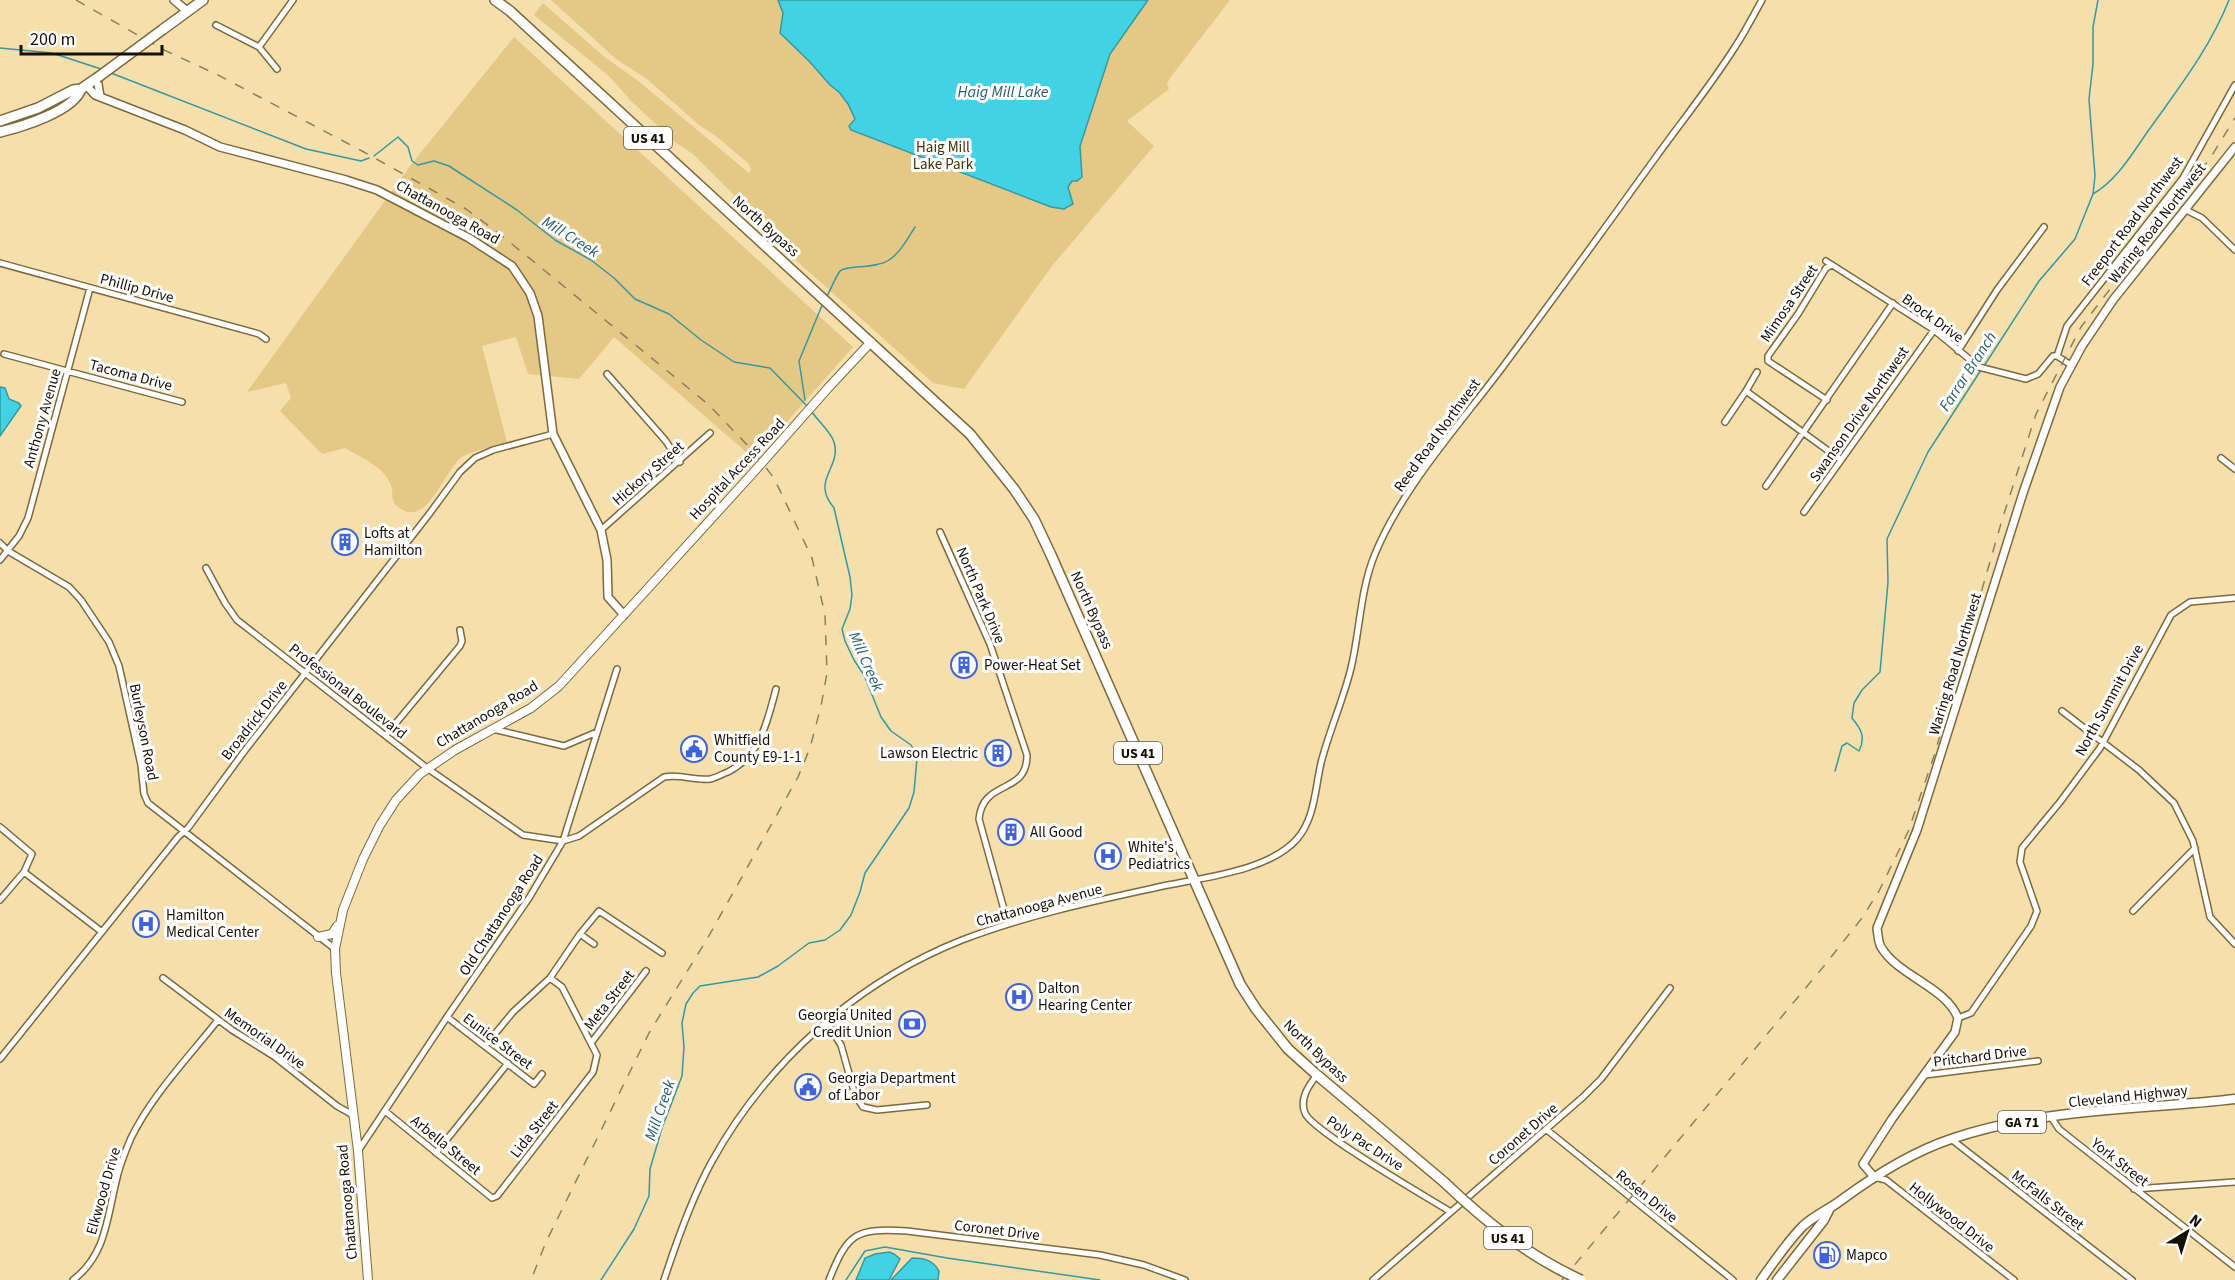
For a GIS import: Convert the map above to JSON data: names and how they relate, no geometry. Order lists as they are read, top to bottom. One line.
{"streets":{"highway":["US 41","North Bypass"],"main road":["Chattanooga Road","Hospital Access Road","Cleveland Highway","GA 71"],"street":["Freeport Road Northwest","Waring Road Northwest","Phillip Drive","Mimosa Street","Brock Drive","Tacoma Drive","Swanson Drive Northwest","Anthony Avenue","Reed Road Northwest","Hickory Street","North Park Drive","Professional Boulevard","North Summit Drive","Broadrick Drive","Burleyson Road","Chattanooga Avenue","Old Chattanooga Road","Meta Street","Memorial Drive","Eunice Street","Pritchard Drive","Lida Street","Coronet Drive","Poly Pac Drive","Arbella Street","York Street","Elkwood Drive","Rosen Drive","McFalls Street","Hollywood Drive"]},"crossings":[["Chattanooga Road","Hospital Access Road"],["Chattanooga Road","Hickory Street"],["Chattanooga Road","Professional Boulevard"],["Chattanooga Road","Broadrick Drive"],["Chattanooga Road","Burleyson Road"],["Chattanooga Road","Old Chattanooga Road"],["Chattanooga Road","Memorial Drive"],["Freeport Road Northwest","Brock Drive"],["Waring Road Northwest","North Summit Drive"],["North Bypass","Reed Road Northwest"],["North Bypass","Hospital Access Road"],["North Bypass","Chattanooga Avenue"],["North Bypass","Poly Pac Drive"],["Phillip Drive","Anthony Avenue"],["Mimosa Street","Brock Drive"],["Brock Drive","Swanson Drive Northwest"],["Tacoma Drive","Anthony Avenue"],["Anthony Avenue","Burleyson Road"],["Reed Road Northwest","Chattanooga Avenue"],["North Park Drive","Chattanooga Avenue"],["Professional Boulevard","Broadrick Drive"],["Professional Boulevard","Old Chattanooga Road"],["Broadrick Drive","Burleyson Road"],["Old Chattanooga Road","Eunice Street"],["Old Chattanooga Road","Arbella Street"],["Meta Street","Lida Street"],["Memorial Drive","Elkwood Drive"],["Cleveland Highway","York Street"],["Cleveland Highway","McFalls Street"],["Cleveland Highway","Hollywood Drive"],["Lida Street","Arbella Street"],["Coronet Drive","Poly Pac Drive"],["Coronet Drive","Rosen Drive"]],"water":["Haig Mill Lake","Mill Creek","Farrar Branch"],"parks":["Haig Mill Lake Park"],"places":{"building":["Lofts at Hamilton","Power-Heat Set","Lawson Electric","All Good"],"public building":["Whitfield County E9-1-1","Georgia Department of Labor"],"hospital":["White's Pediatrics","Hamilton Medical Center","Dalton Hearing Center"],"bank":["Georgia United Credit Union"],"fuel station":["Mapco"]},"scale_bar":"200 m","north":"top right"}
